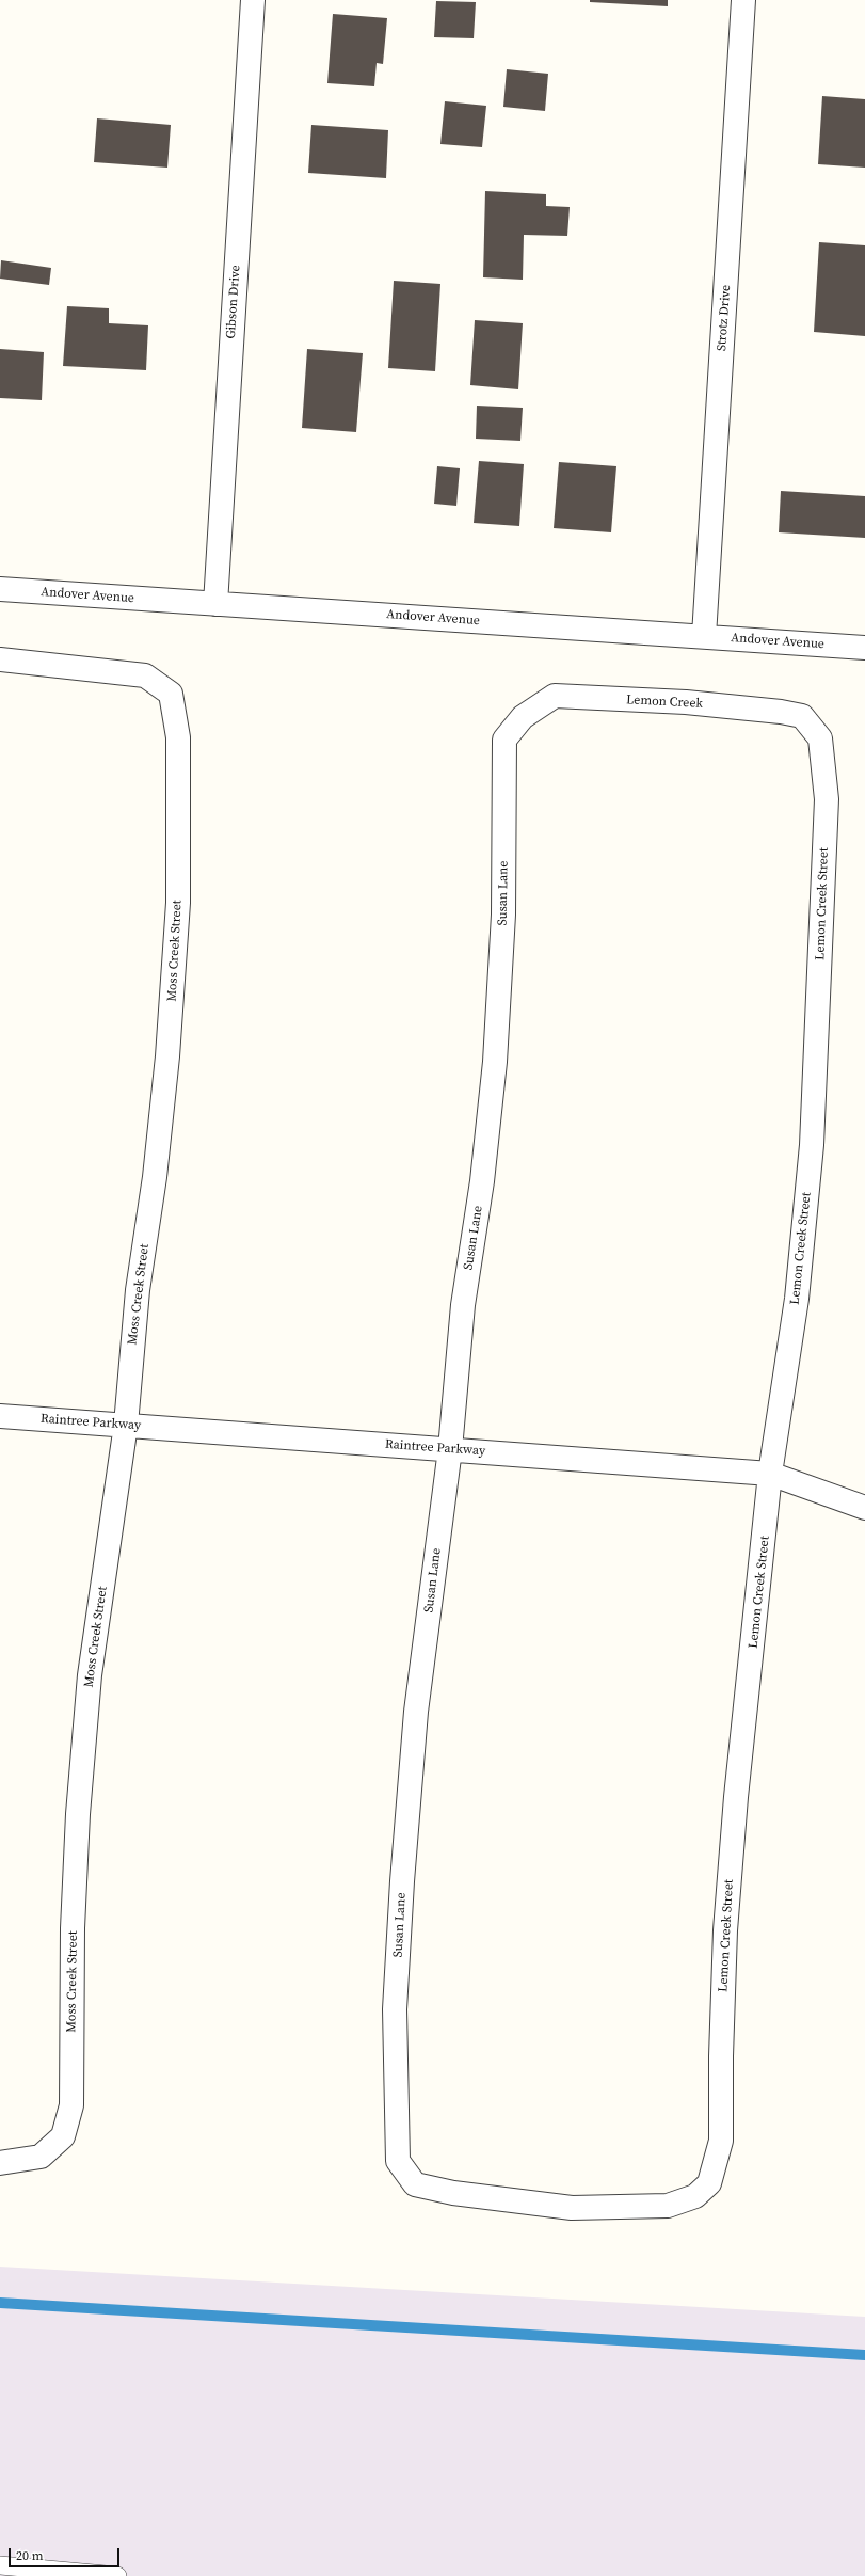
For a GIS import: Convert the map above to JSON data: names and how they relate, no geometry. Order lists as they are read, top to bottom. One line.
{"streets":{"street":["Gibson Drive","Strotz Drive","Andover Avenue","Lemon Creek","Susan Lane","Lemon Creek Street","Moss Creek Street","Raintree Parkway"]},"crossings":[["Gibson Drive","Andover Avenue"],["Strotz Drive","Andover Avenue"],["Lemon Creek","Susan Lane"],["Lemon Creek","Lemon Creek Street"],["Susan Lane","Lemon Creek Street"],["Susan Lane","Raintree Parkway"],["Lemon Creek Street","Raintree Parkway"],["Moss Creek Street","Raintree Parkway"]],"scale_bar":"20 m"}
